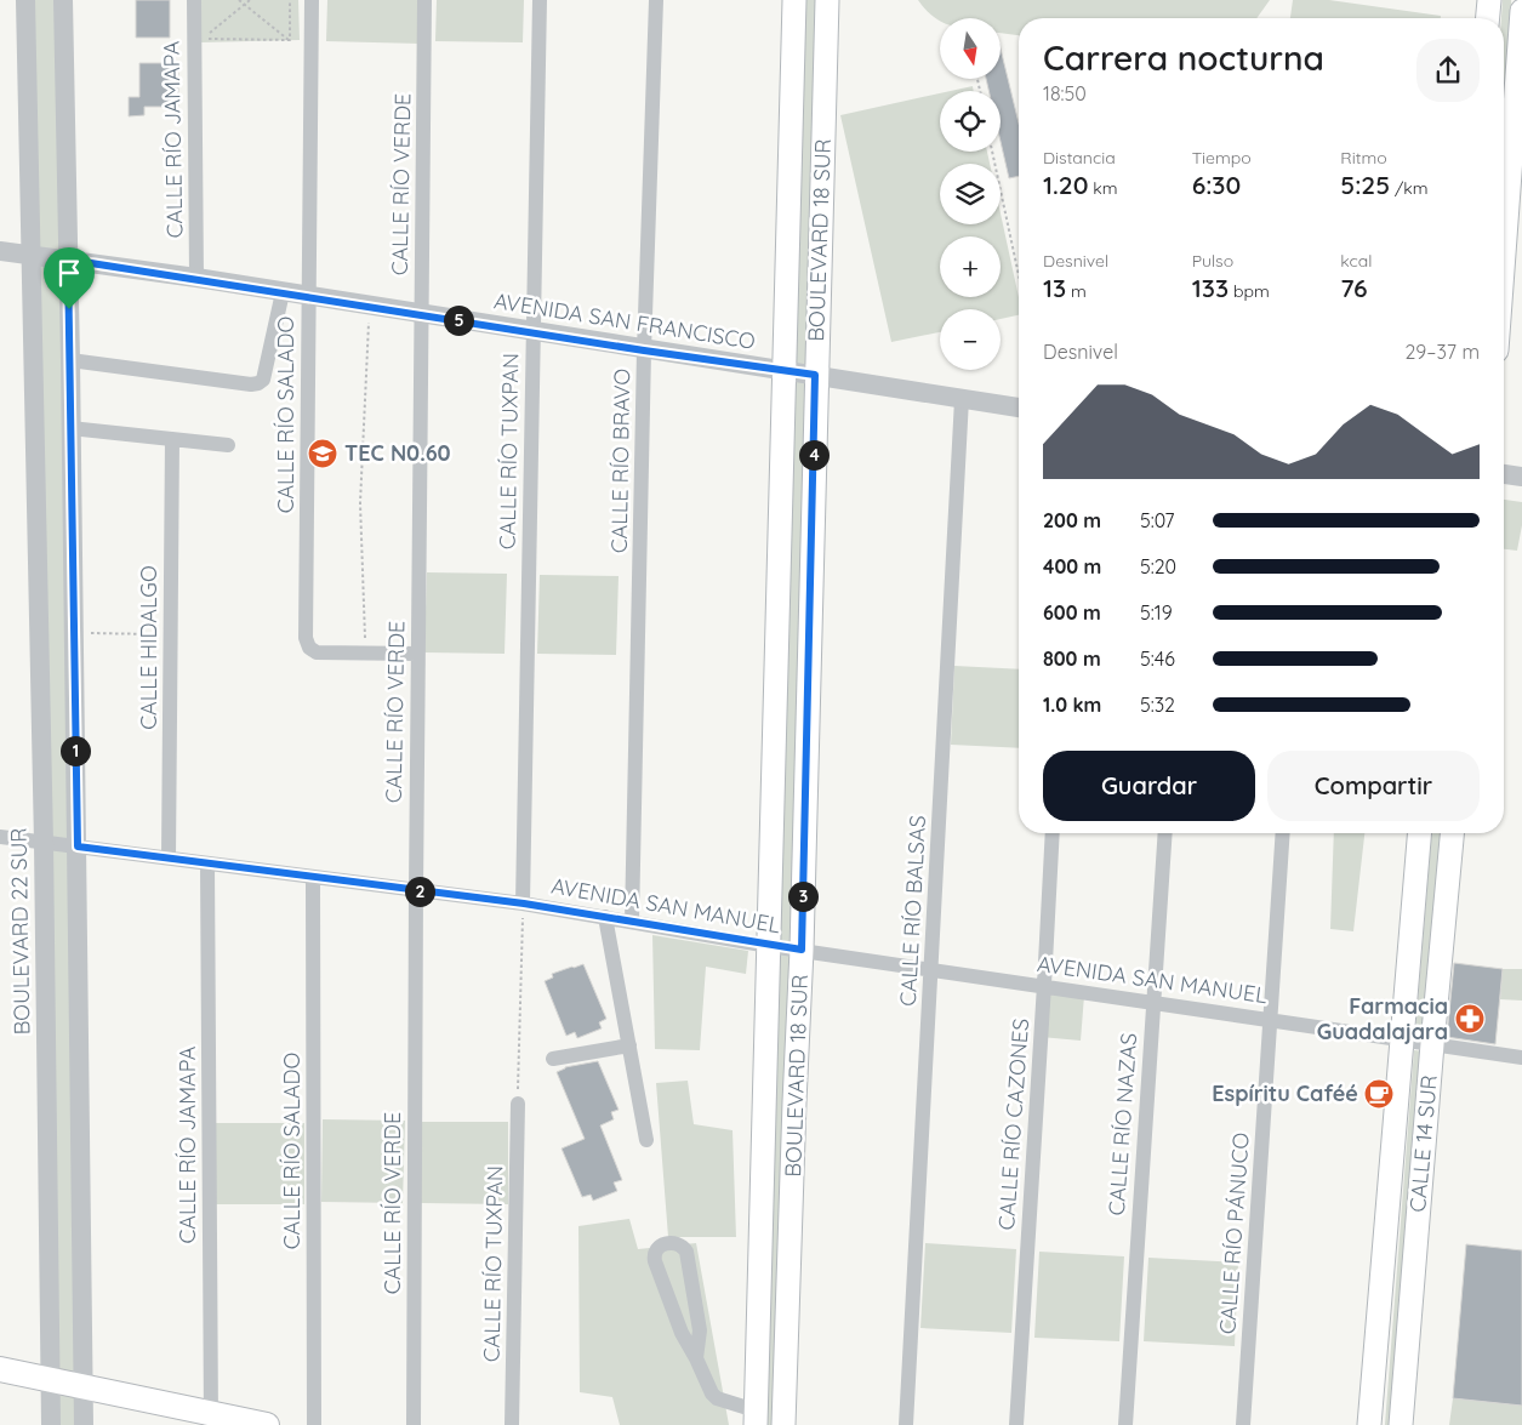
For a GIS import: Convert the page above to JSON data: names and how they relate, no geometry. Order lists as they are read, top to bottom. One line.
{"streets":{"main road":["BOULEVARD 18 SUR","CALLE 14 SUR"],"street":["CALLE RÍO JAMAPA","CALLE RÍO VERDE","AVENIDA SAN FRANCISCO","CALLE RÍO SALADO","CALLE RÍO TUXPAN","CALLE RÍO BRAVO","CALLE HIDALGO","AVENIDA SAN MANUEL","CALLE RÍO BALSAS","BOULEVARD 22 SUR","CALLE RÍO CAZONES","CALLE RÍO NAZAS","CALLE RÍO PÁNUCO"]},"crossings":[["CALLE RÍO JAMAPA","AVENIDA SAN FRANCISCO"],["CALLE RÍO JAMAPA","AVENIDA SAN MANUEL"],["CALLE RÍO VERDE","AVENIDA SAN FRANCISCO"],["CALLE RÍO VERDE","AVENIDA SAN MANUEL"],["BOULEVARD 18 SUR","AVENIDA SAN FRANCISCO"],["BOULEVARD 18 SUR","AVENIDA SAN MANUEL"],["AVENIDA SAN FRANCISCO","CALLE RÍO SALADO"],["AVENIDA SAN FRANCISCO","CALLE RÍO TUXPAN"],["AVENIDA SAN FRANCISCO","CALLE RÍO BRAVO"],["AVENIDA SAN FRANCISCO","CALLE RÍO BALSAS"],["AVENIDA SAN FRANCISCO","BOULEVARD 22 SUR"],["CALLE RÍO SALADO","AVENIDA SAN MANUEL"],["CALLE RÍO TUXPAN","AVENIDA SAN MANUEL"],["CALLE RÍO BRAVO","AVENIDA SAN MANUEL"],["CALLE HIDALGO","AVENIDA SAN MANUEL"],["AVENIDA SAN MANUEL","CALLE RÍO BALSAS"],["AVENIDA SAN MANUEL","BOULEVARD 22 SUR"],["AVENIDA SAN MANUEL","CALLE RÍO CAZONES"],["AVENIDA SAN MANUEL","CALLE RÍO NAZAS"],["AVENIDA SAN MANUEL","CALLE 14 SUR"],["AVENIDA SAN MANUEL","CALLE RÍO PÁNUCO"]],"places":{"school or university":["TEC N0.60"],"pharmacy":["Farmacia Guadalajara"],"cafe":["Espíritu Caféé"]},"north":"bottom","page":{"map_buttons":["+","−"],"heading":["Carrera nocturna","18:50"],"stats":[["Distancia","1.20 km"],["Tiempo","6:30"],["Ritmo","5:25 /km"],["Desnivel","13 m"],["Pulso","133 bpm"],["kcal","76"]],"pins":["5","4","1","2","3"],"chart":["Desnivel","29–37 m"],"list":[{"name":"200 m","note":"5:07"},{"name":"400 m","note":"5:20"},{"name":"600 m","note":"5:19"},{"name":"800 m","note":"5:46"},{"name":"1.0 km","note":"5:32"}],"buttons":["Guardar","Compartir"]}}
